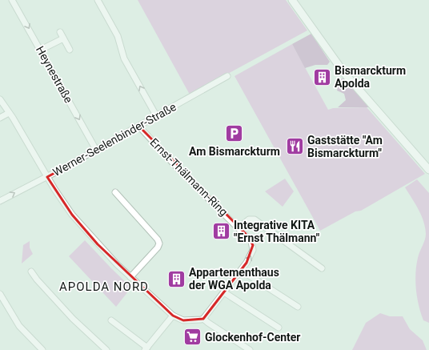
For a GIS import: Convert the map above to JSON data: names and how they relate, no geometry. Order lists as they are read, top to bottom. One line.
{"streets":{"street":["Heynestraße","Werner-Seelenbinder-Straße","Ernst-Thälmann-Ring"]},"crossings":[["Heynestraße","Werner-Seelenbinder-Straße"],["Werner-Seelenbinder-Straße","Ernst-Thälmann-Ring"]],"one_way":["Heynestraße"],"districts":["APOLDA NORD"],"places":{"building":["Bismarckturm Apolda","Integrative KITA \"Ernst Thälmann\"","Appartementhaus der WGA Apolda"],"parking":["Am Bismarckturm"],"restaurant":["Gaststätte \"Am Bismarckturm\""],"supermarket":["Glockenhof-Center"]}}
